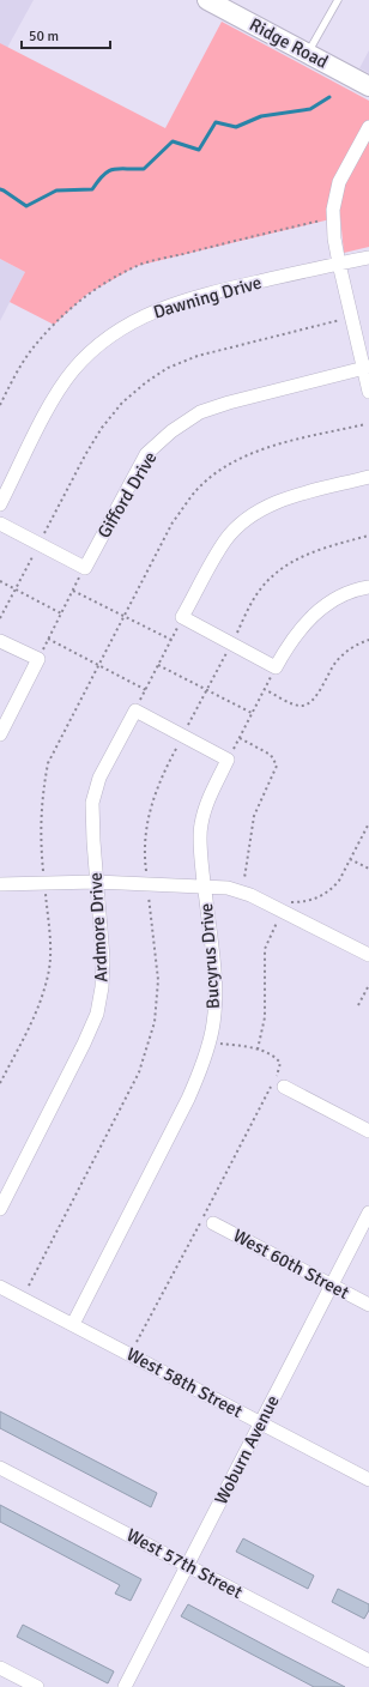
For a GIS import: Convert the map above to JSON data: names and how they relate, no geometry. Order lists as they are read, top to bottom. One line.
{"streets":{"main road":["Ridge Road"],"street":["Dawning Drive","Gifford Drive","Ardmore Drive","Bucyrus Drive","West 60th Street","West 58th Street","Woburn Avenue","West 57th Street"]},"crossings":[["Bucyrus Drive","West 58th Street"],["West 60th Street","Woburn Avenue"],["West 58th Street","Woburn Avenue"],["Woburn Avenue","West 57th Street"]],"scale_bar":"50 m"}
